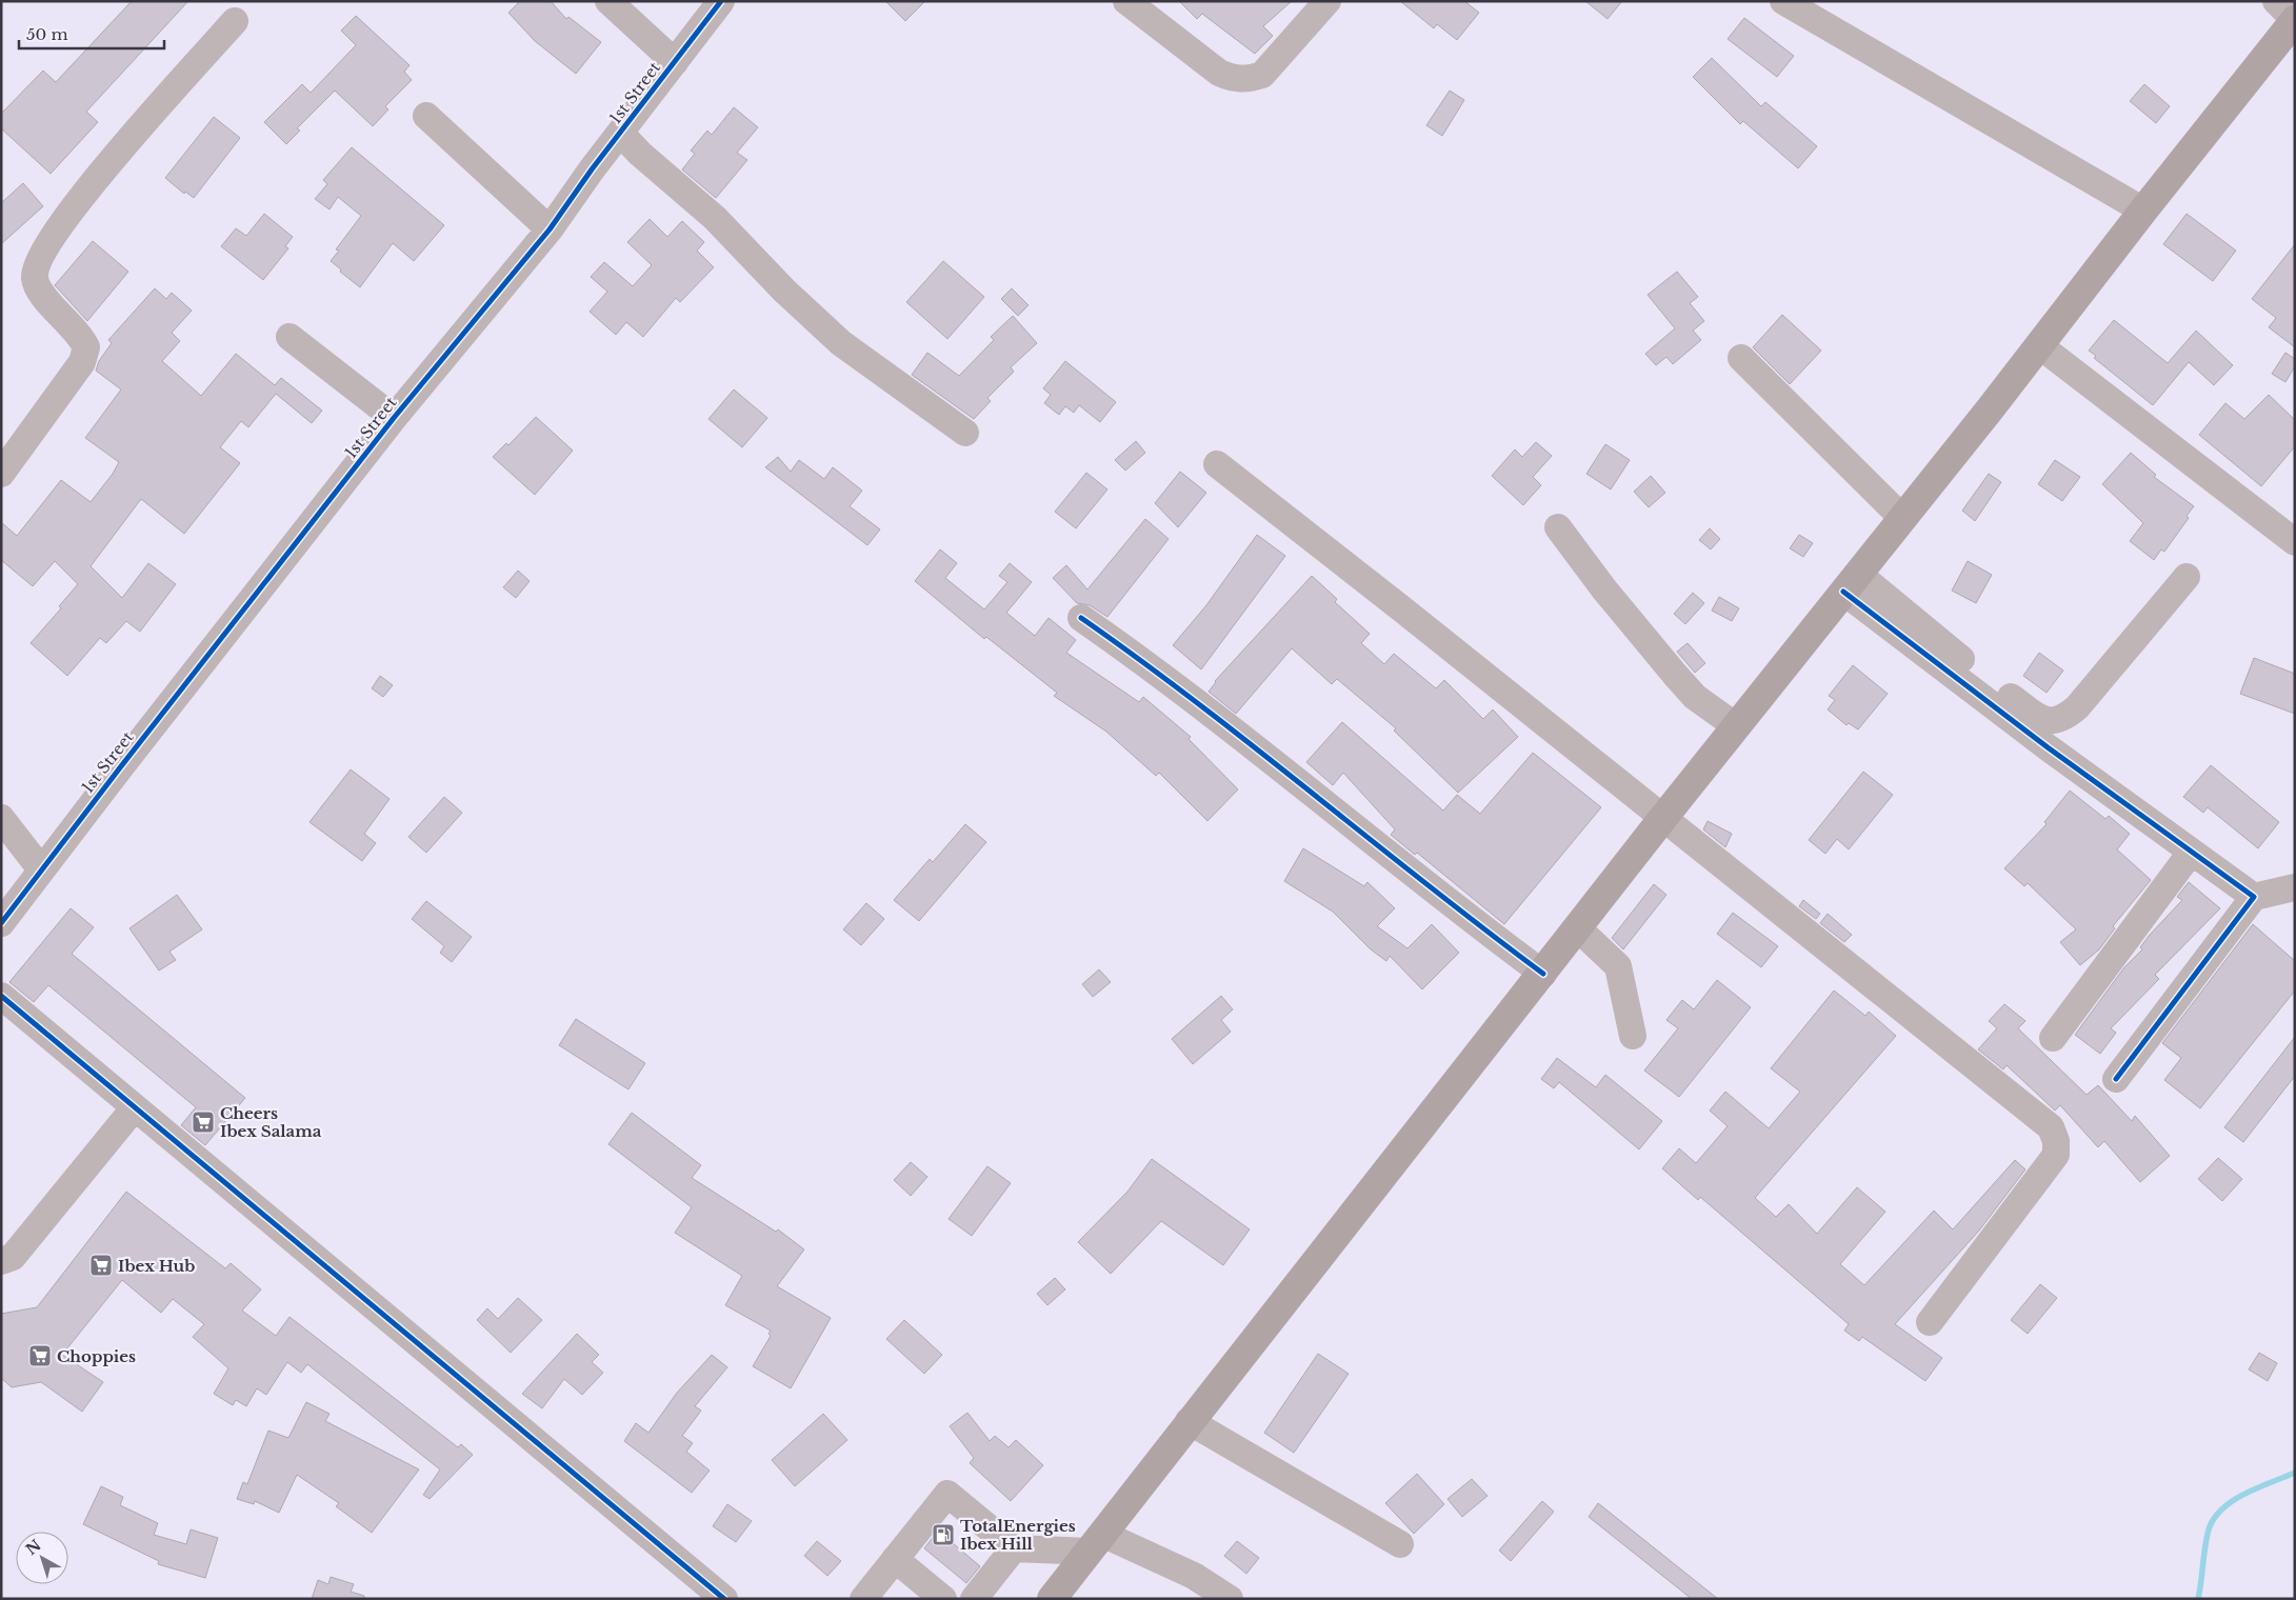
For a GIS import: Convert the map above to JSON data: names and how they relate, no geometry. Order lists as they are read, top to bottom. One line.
{"streets":{"street":["1st Street"]},"places":{"supermarket":["Cheers Ibex Salama","Ibex Hub","Choppies"],"fuel station":["TotalEnergies Ibex Hill"]},"scale_bar":"50 m","north":"top left"}
